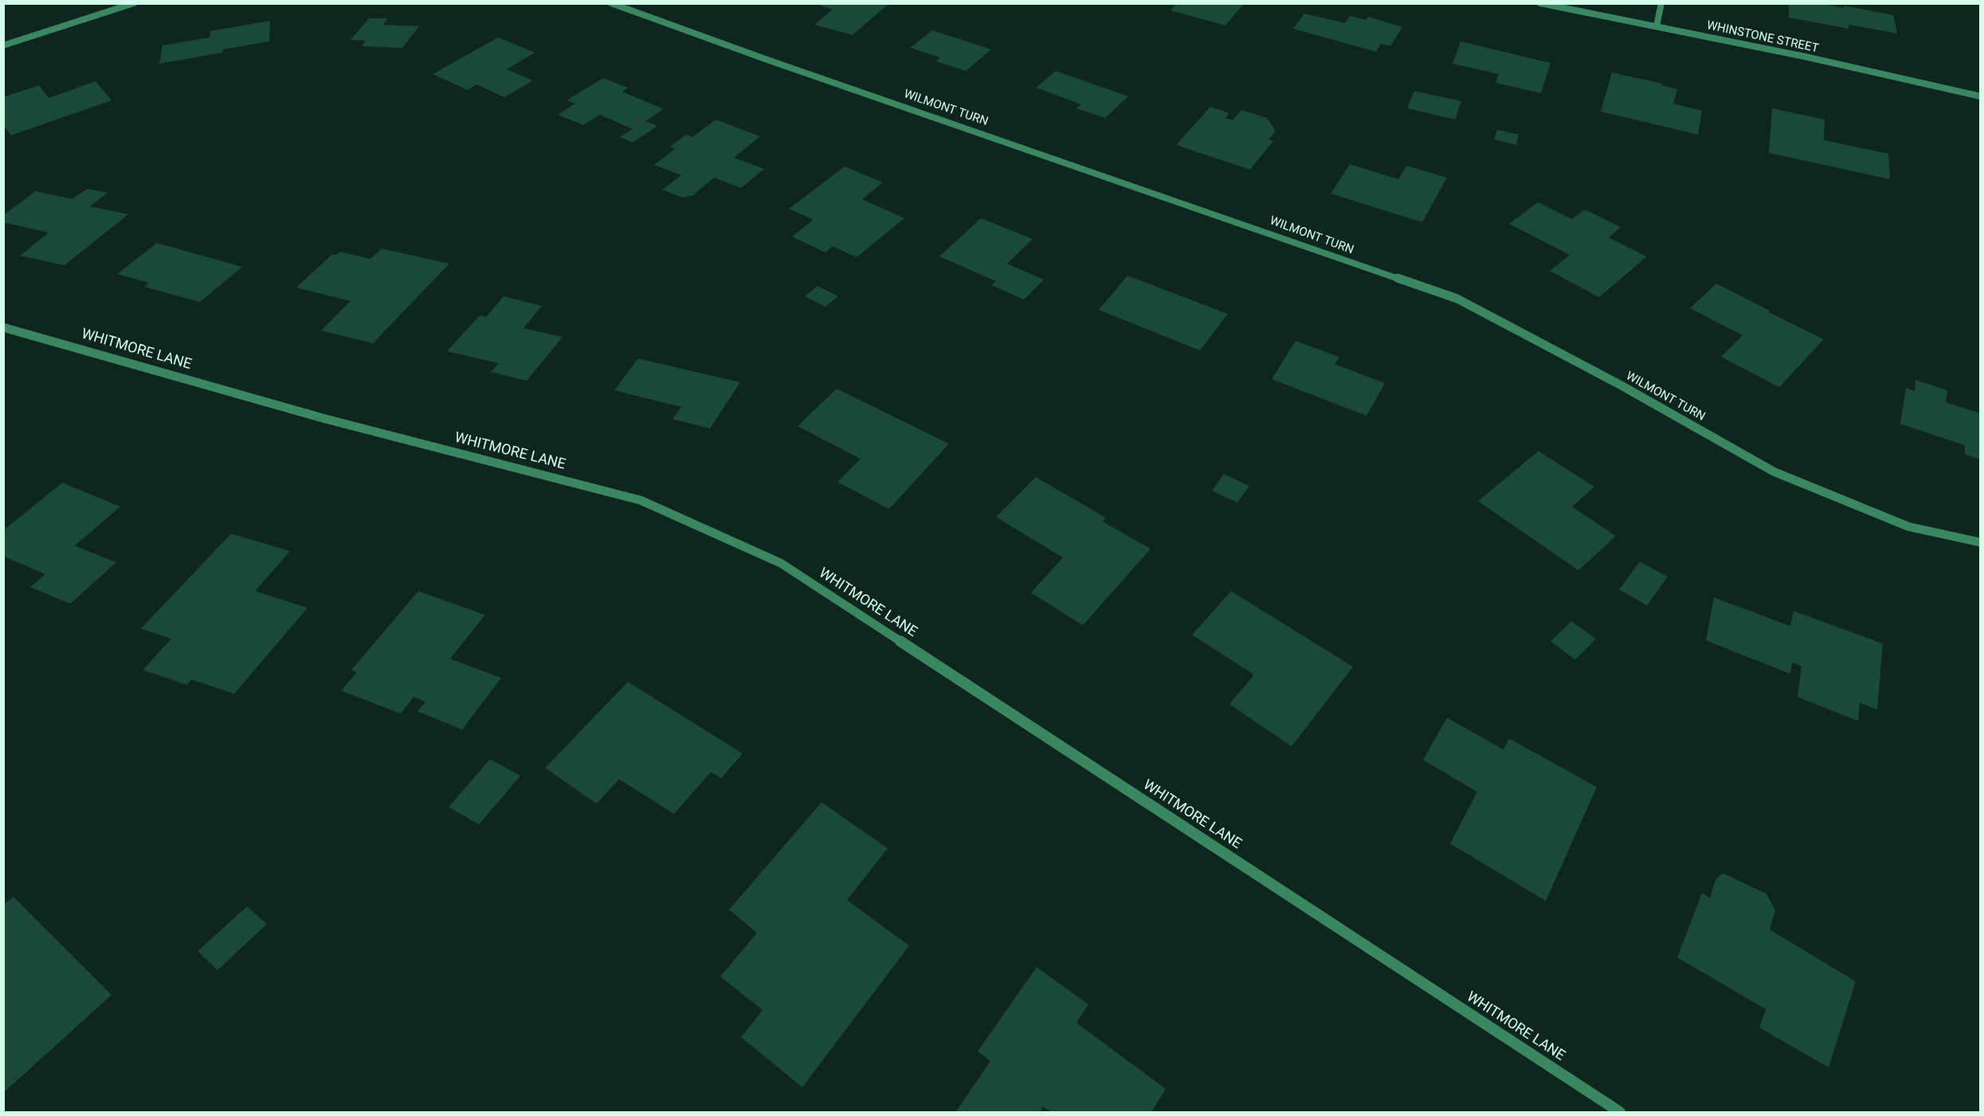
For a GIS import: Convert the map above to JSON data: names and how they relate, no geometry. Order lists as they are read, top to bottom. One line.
{"streets":{"street":["WHINSTONE STREET","WILMONT TURN","WHITMORE LANE"]}}
